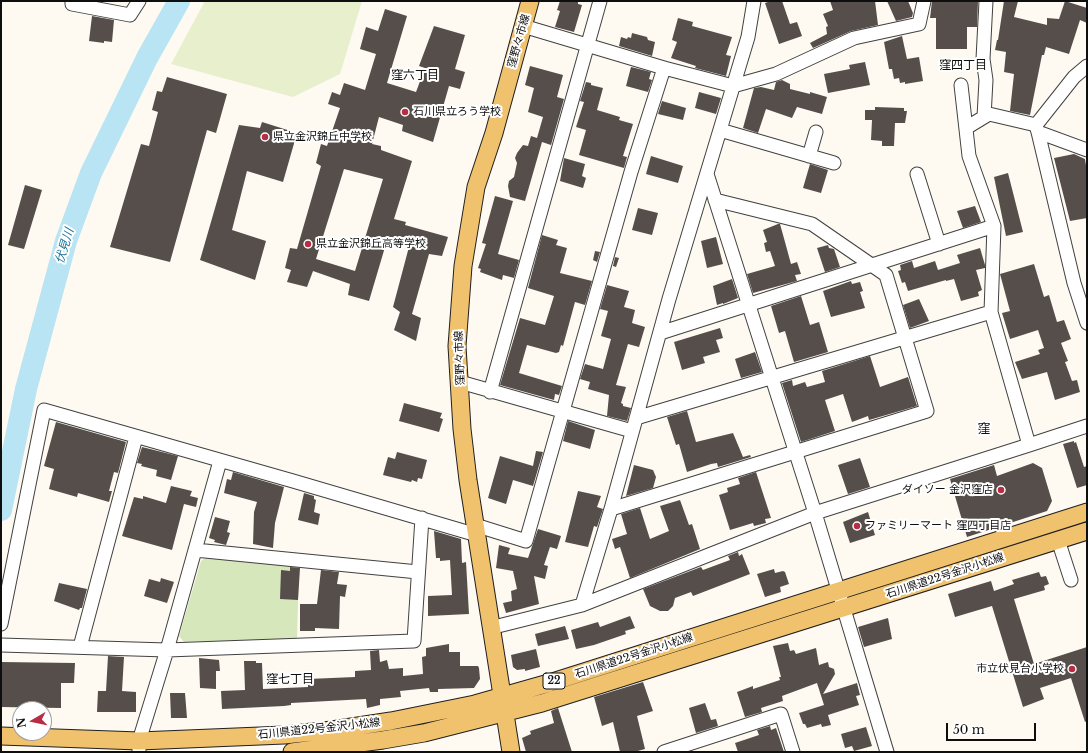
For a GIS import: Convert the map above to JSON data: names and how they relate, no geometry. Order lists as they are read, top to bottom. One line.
{"streets":{"main road":["窪野々市線","石川県道22号金沢小松線","22"]},"crossings":[["窪野々市線","石川県道22号金沢小松線"]],"districts":["窪四丁目","窪六丁目","窪","窪七丁目"],"water":["伏見川"],"places":["石川県立ろう学校","県立金沢錦丘中学校","県立金沢錦丘高等学校","ダイソー 金沢窪店","ファミリーマート 窪四丁目店","市立伏見台小学校"],"scale_bar":"50 m","north":"left"}
